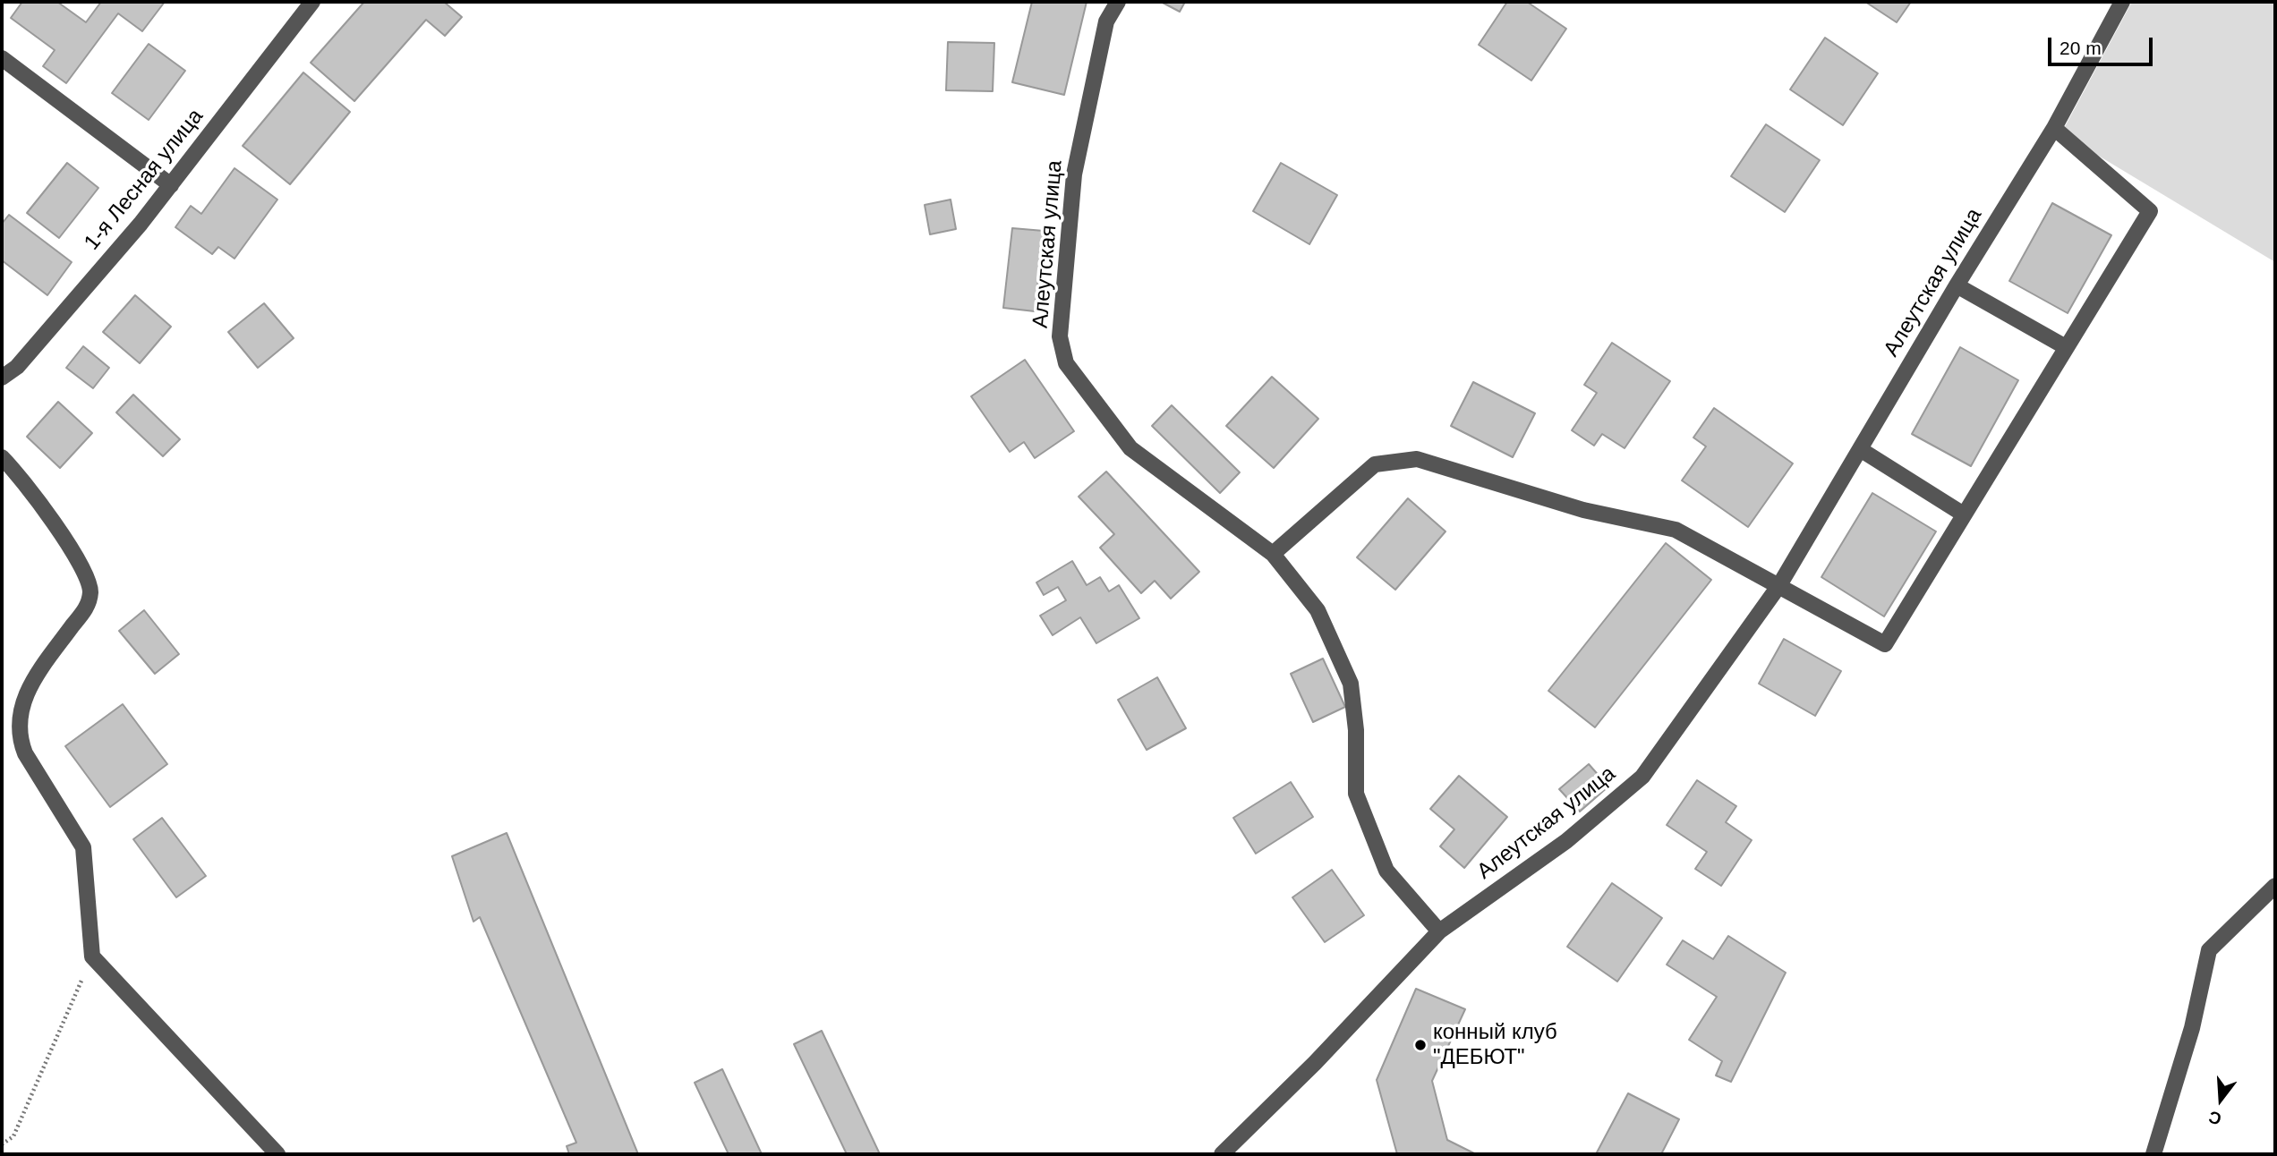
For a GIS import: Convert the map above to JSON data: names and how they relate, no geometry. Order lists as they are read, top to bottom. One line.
{"streets":{"street":["1-я Лесная улица","Алеутская улица"]},"places":["конный клуб \"ДЕБЮТ\""],"scale_bar":"20 m","north":"bottom"}
